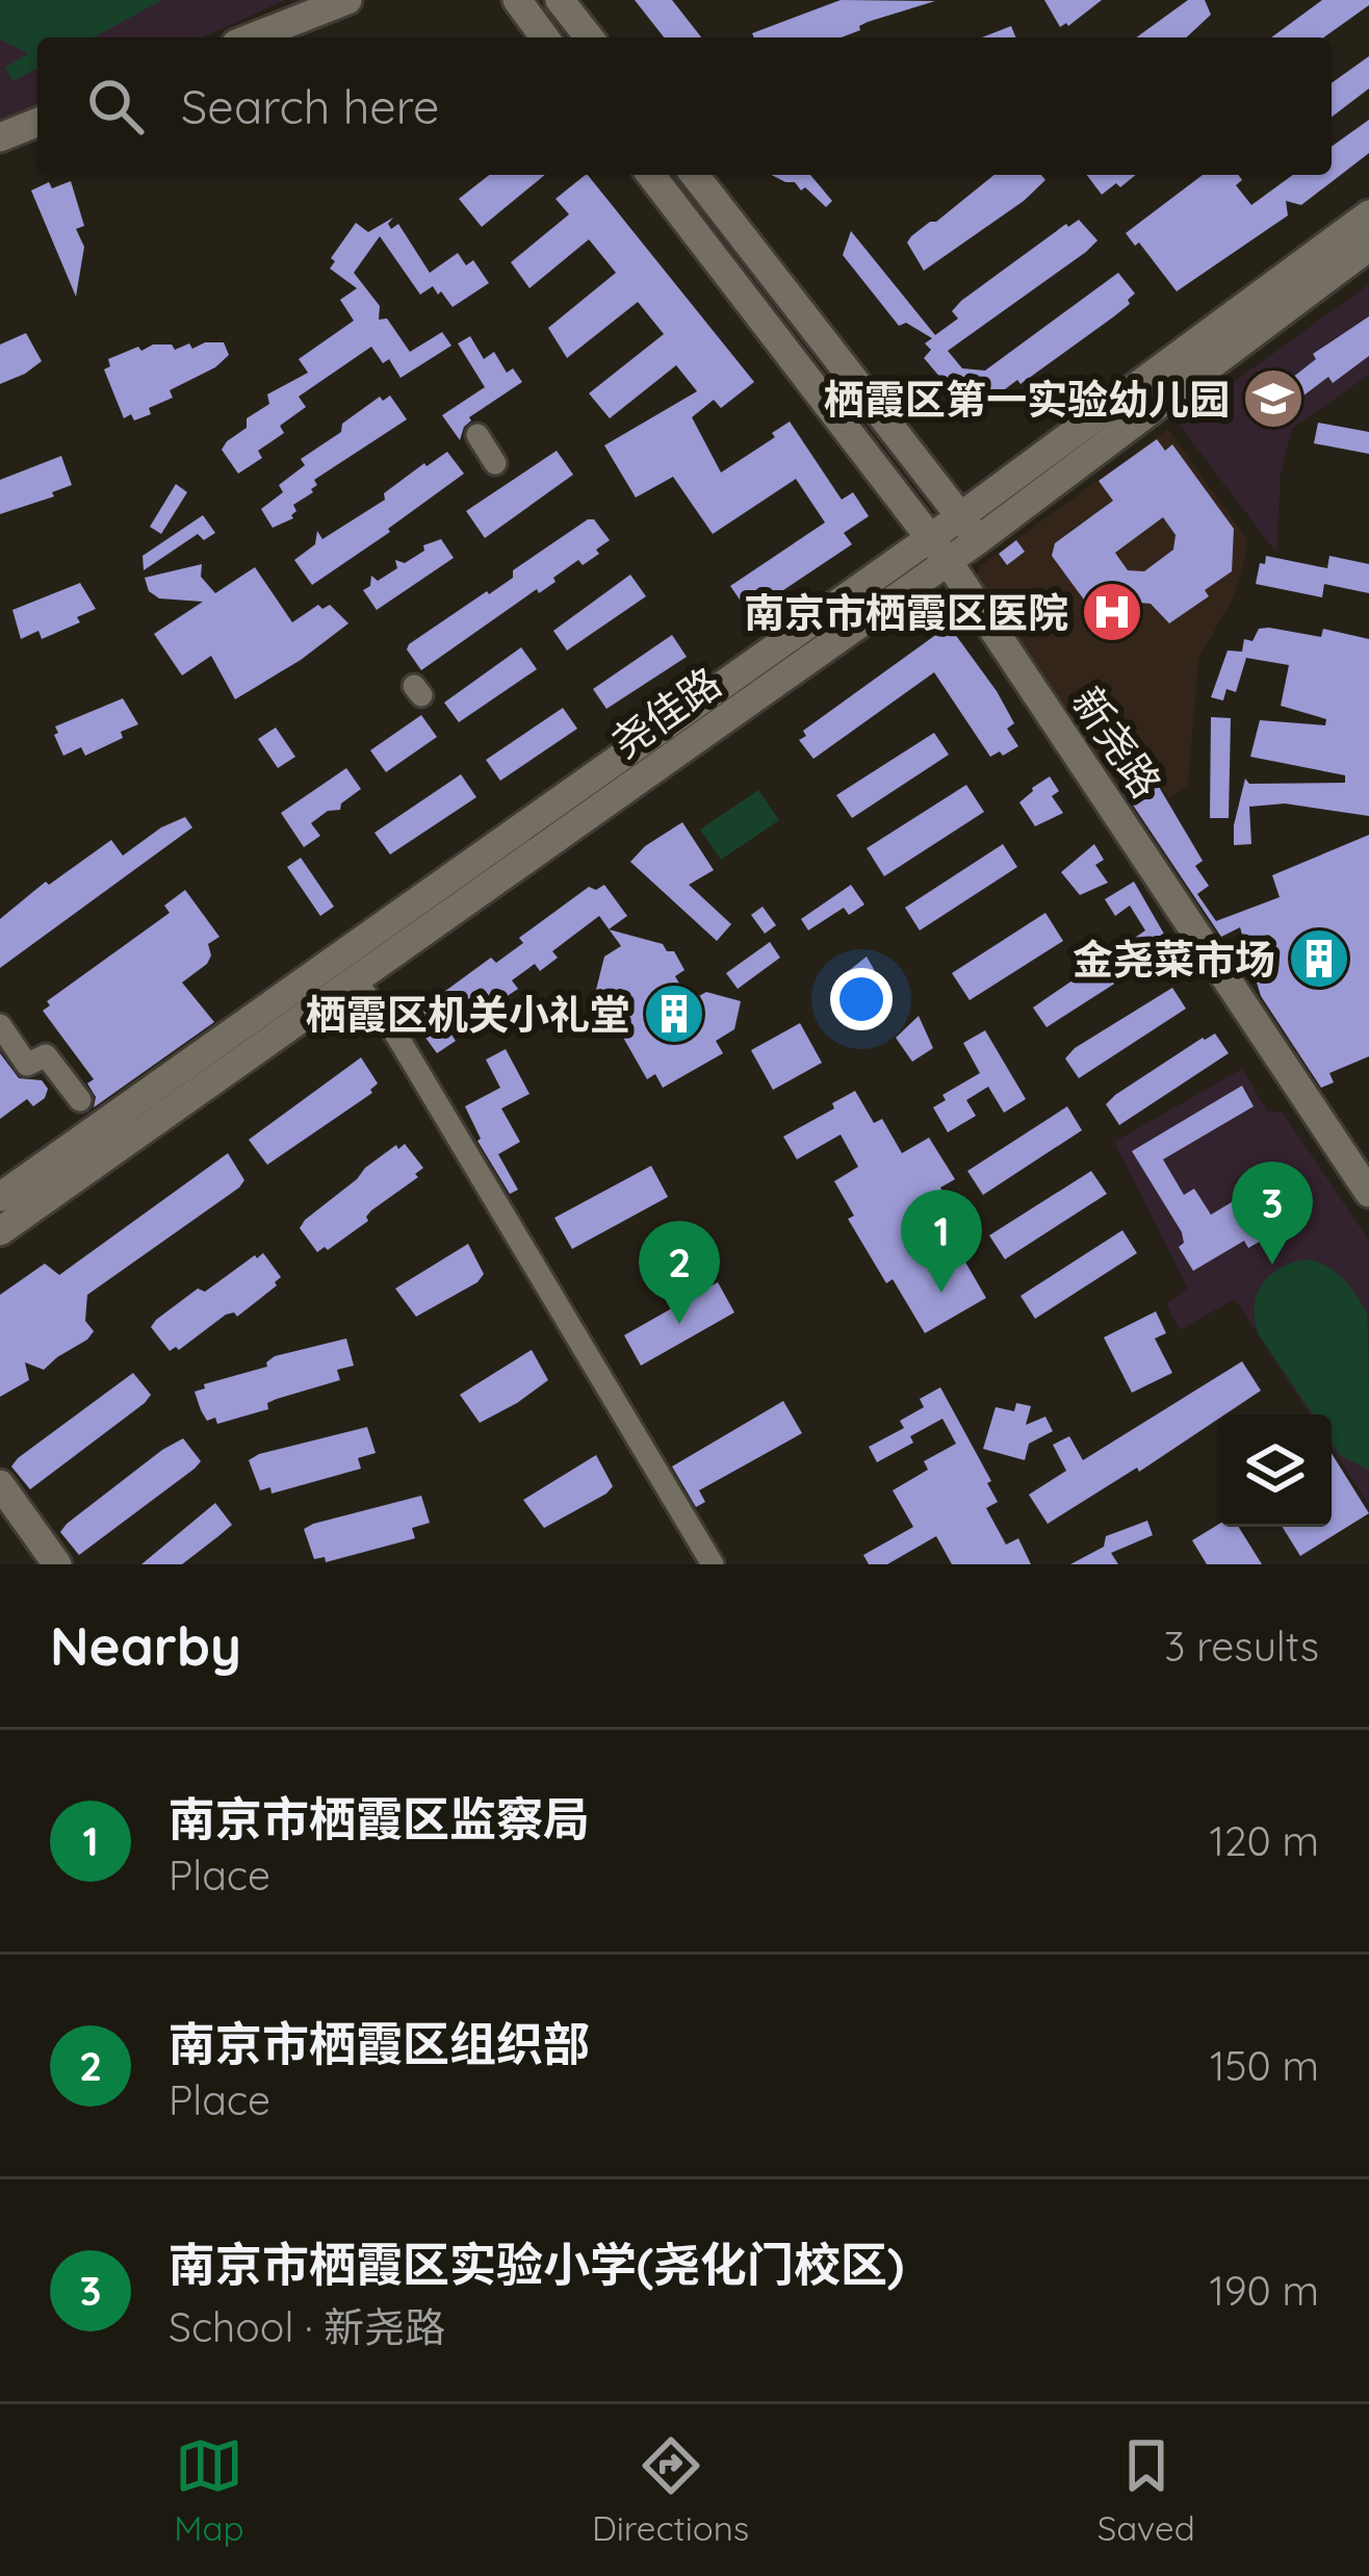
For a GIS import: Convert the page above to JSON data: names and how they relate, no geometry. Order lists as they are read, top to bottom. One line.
{"streets":{"main road":["尧佳路","新尧路"]},"crossings":[["尧佳路","新尧路"]],"places":{"school or university":["栖霞区第一实验幼儿园"],"hospital":["南京市栖霞区医院"],"building":["金尧菜市场","栖霞区机关小礼堂"]},"page":{"search":"Search here","pins":["3","1","2"],"heading":["Nearby","3 results"],"list":[{"mark":"1","name":"南京市栖霞区监察局","note":"Place","value":"120 m"},{"mark":"2","name":"南京市栖霞区组织部","note":"Place","value":"150 m"},{"mark":"3","name":"南京市栖霞区实验小学(尧化门校区)","note":"School · 新尧路","value":"190 m"}],"nav":["Map","Directions","Saved"]}}
